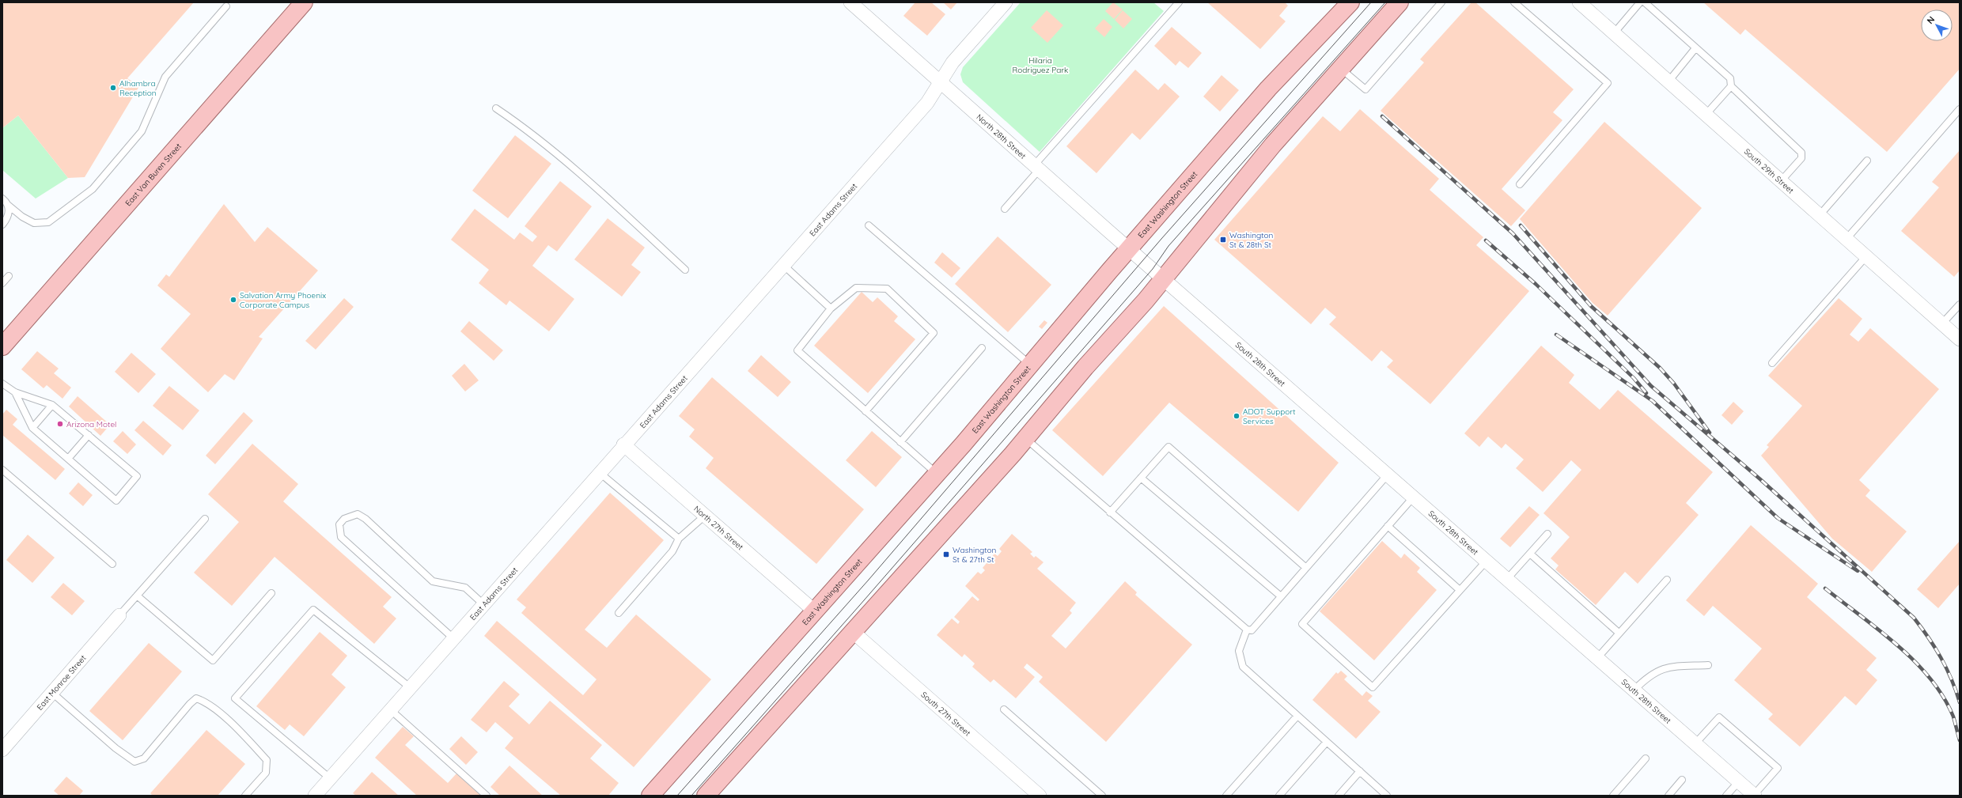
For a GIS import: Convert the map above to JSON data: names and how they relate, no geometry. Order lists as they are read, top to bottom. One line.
{"streets":{"main road":["East Van Buren Street","East Washington Street"],"street":["North 28th Street","South 29th Street","East Adams Street","South 28th Street","North 27th Street","East Monroe Street","South 27th Street"]},"crossings":[["North 28th Street","East Washington Street"],["North 28th Street","East Adams Street"],["North 28th Street","South 28th Street"],["East Washington Street","North 27th Street"],["East Adams Street","North 27th Street"]],"parks":["Hilaria Rodriguez Park"],"places":{"other":["Alhambra Reception","Salvation Army Phoenix Corporate Campus","ADOT Support Services","Arizona Motel"],"transit":["Washington St & 28th St","Washington St & 27th St"]},"north":"top left"}
